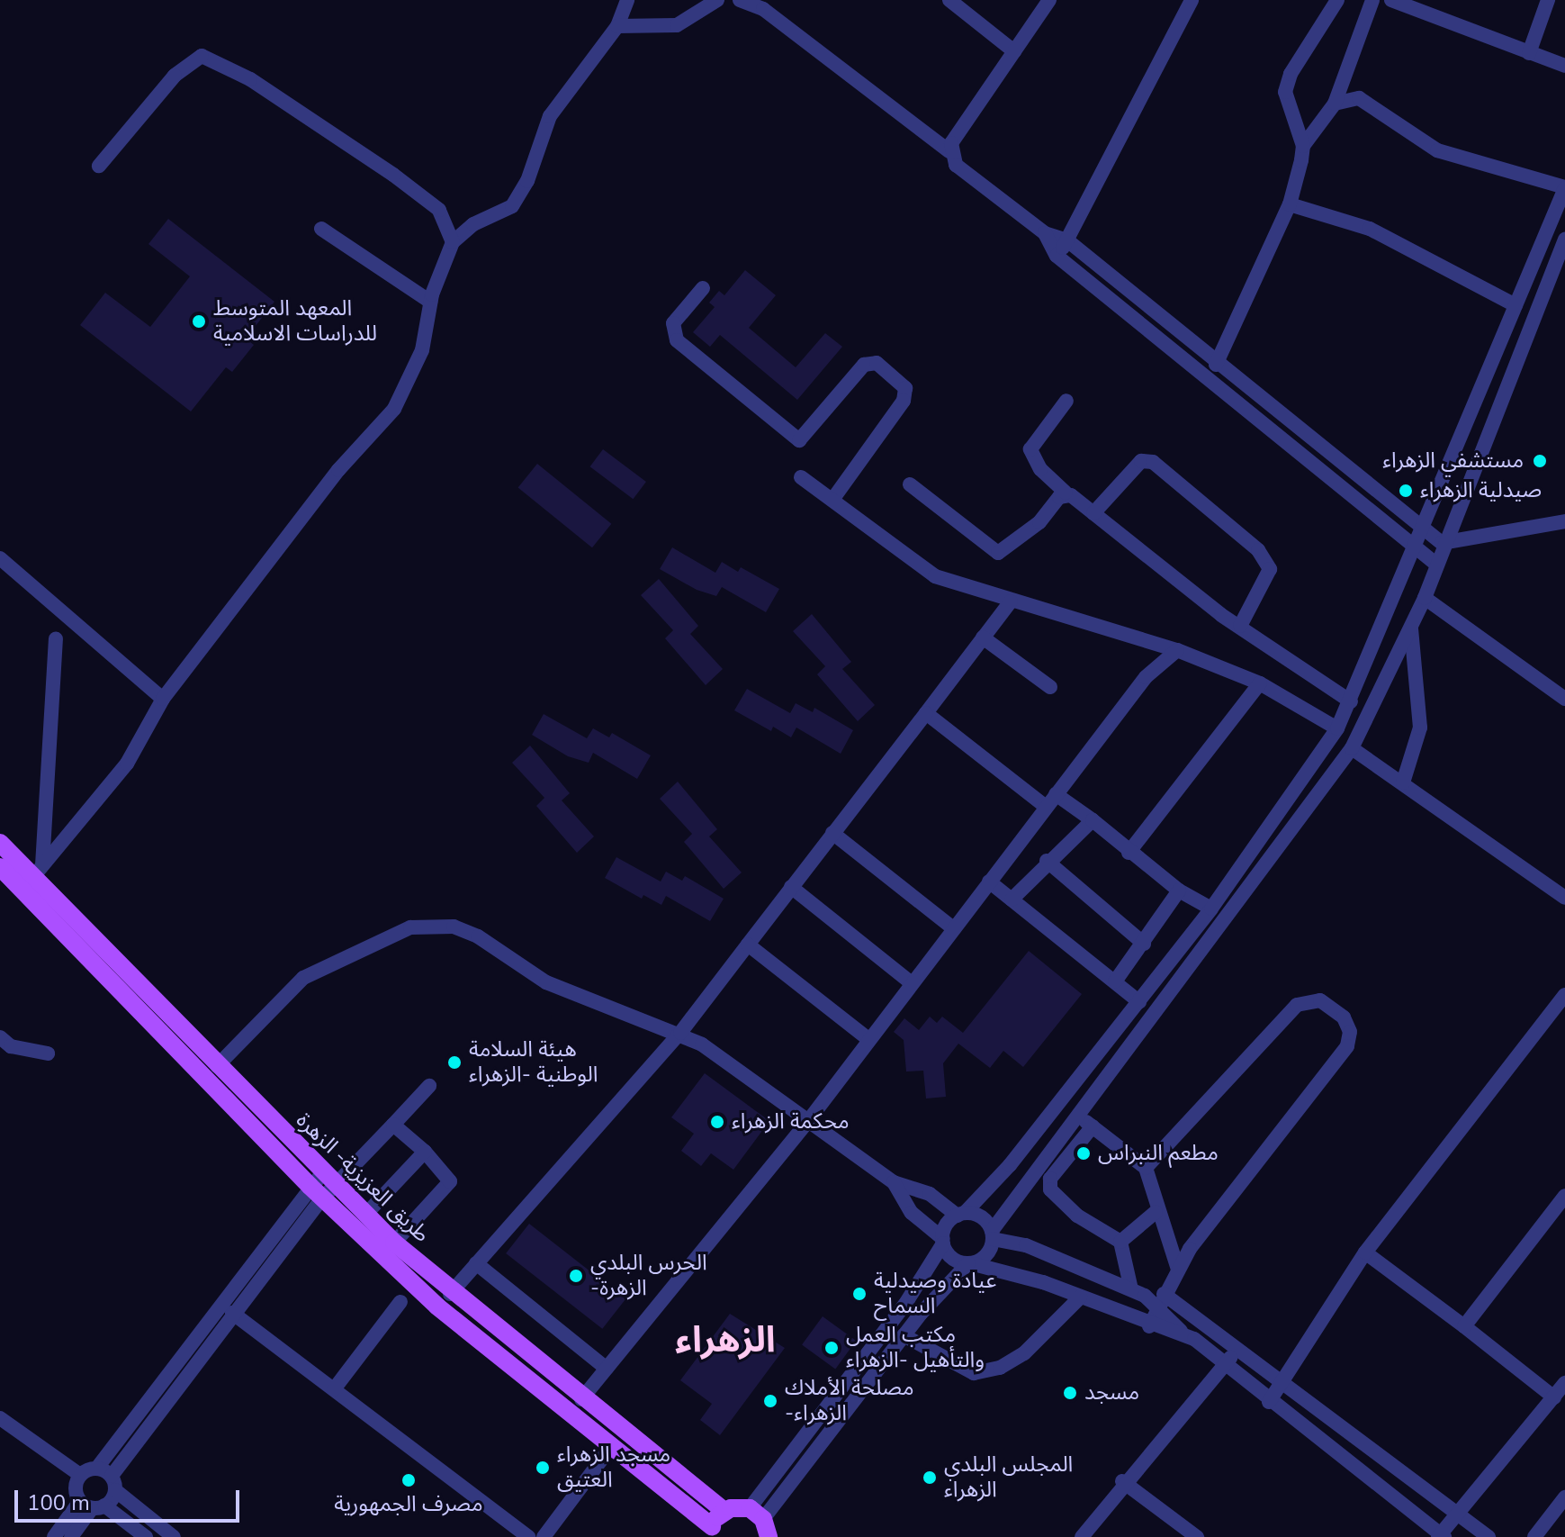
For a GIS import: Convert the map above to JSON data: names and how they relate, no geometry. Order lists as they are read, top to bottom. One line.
{"streets":{"main road":["طريق العزيزية- الزهرة"]},"districts":["الزهراء"],"places":["المعهد المتوسط للدراسات الاسلامية","مستشفي الزهراء","صيدلية الزهراء","هيئة السلامة الوطنية -الزهراء","محكمة الزهراء","مطعم النبراس","الحرس البلدي -الزهرة","عيادة وصيدلية السماح","مكتب العمل والتأهيل -الزهراء","مسجد","مصلحة الأملاك -الزهراء","مسجد الزهراء العتيق","المجلس البلدي الزهراء","مصرف الجمهورية"],"scale_bar":"100 m"}
